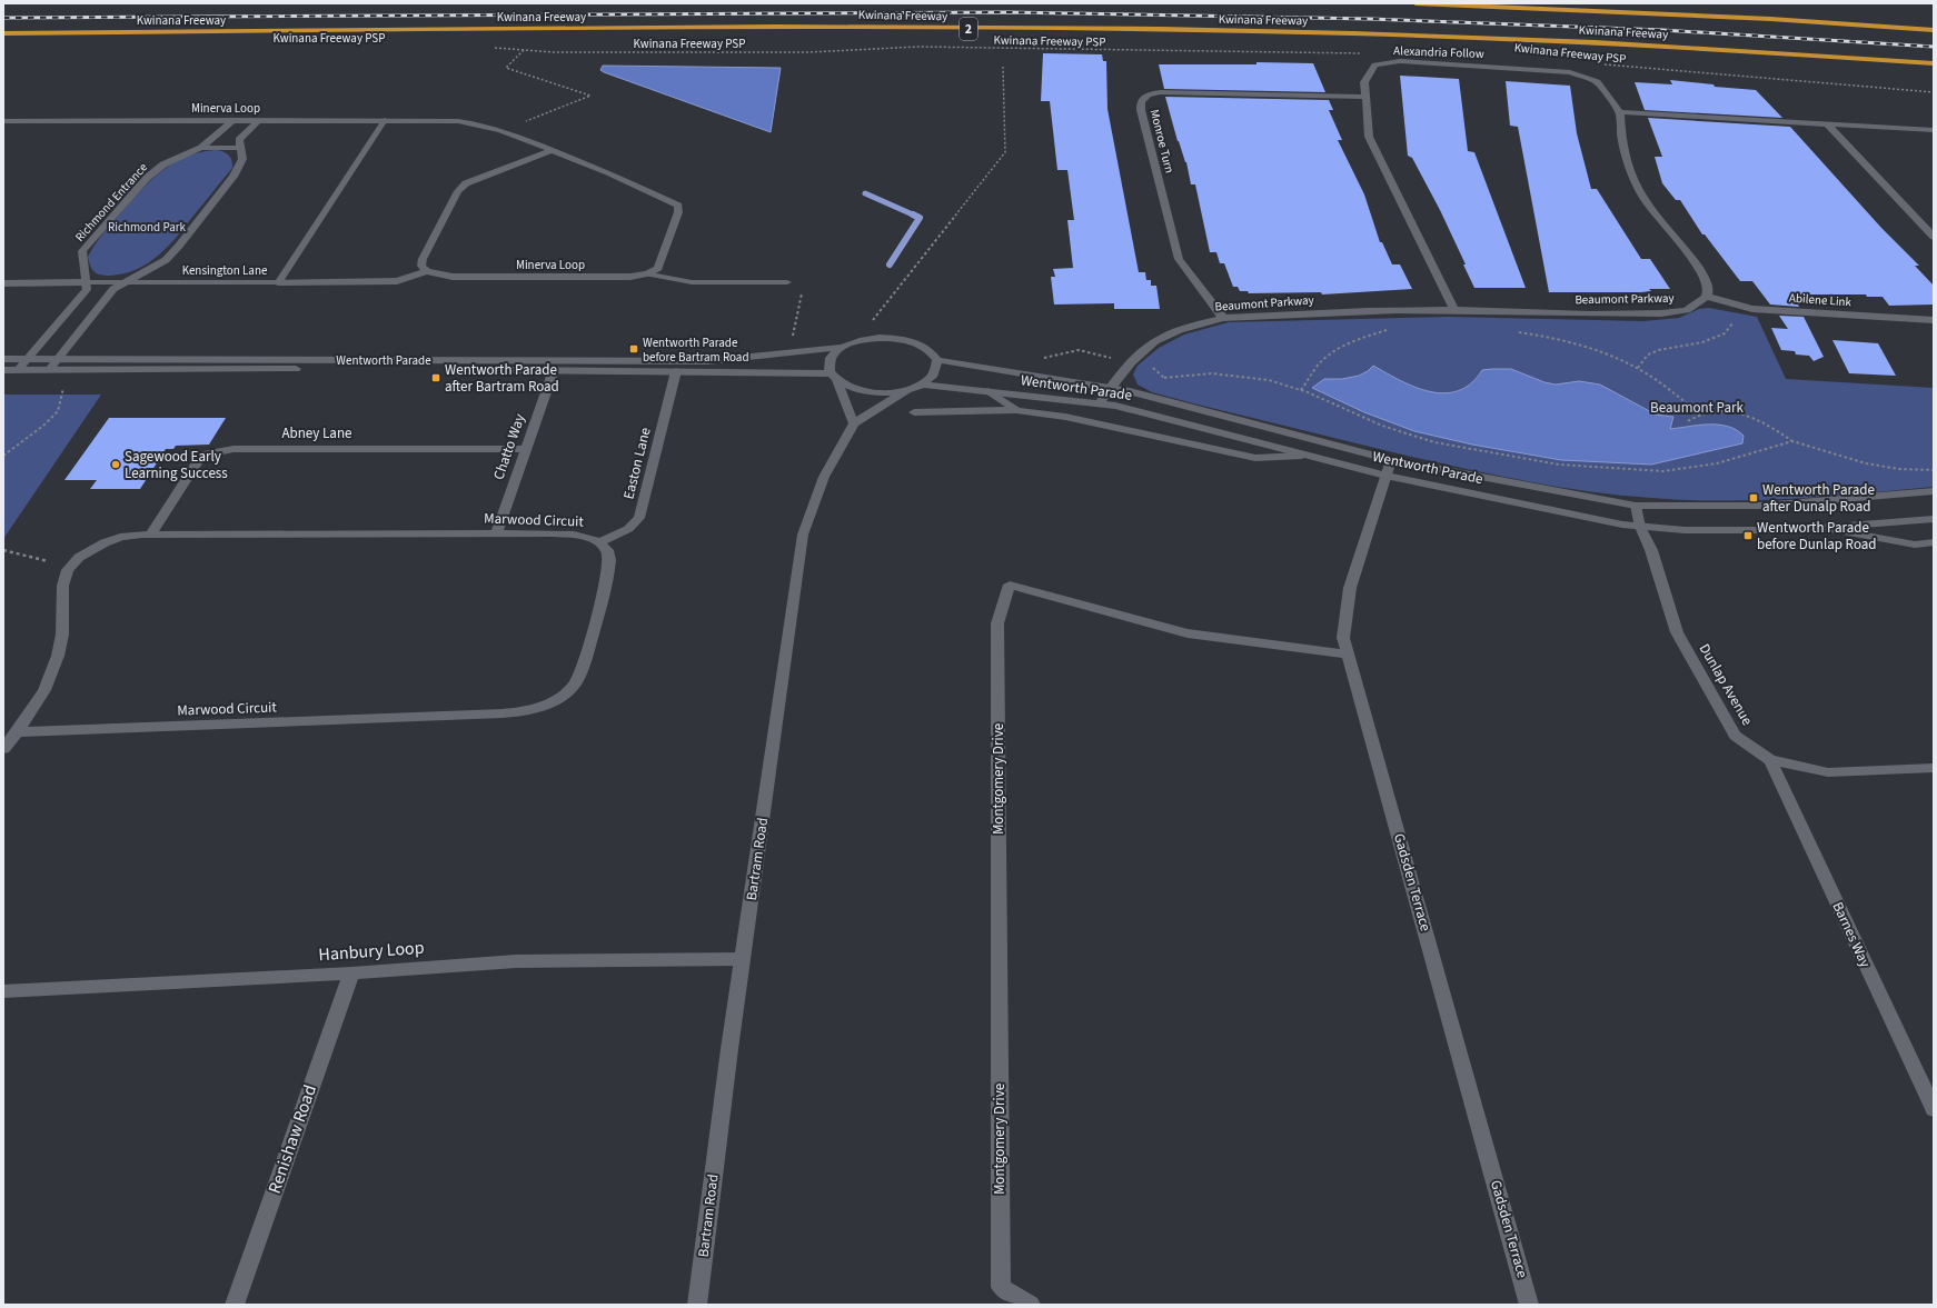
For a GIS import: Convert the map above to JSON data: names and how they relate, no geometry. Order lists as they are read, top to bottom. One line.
{"streets":{"highway":["Kwinana Freeway","2"],"street":["Alexandria Follow","Minerva Loop","Monroe Turn","Richmond Entrance","Beaumont Parkway","Abilene Link","Wentworth Parade","Abney Lane","Chatto Way","Easton Lane","Marwood Circuit","Dunlap Avenue","Montgomery Drive","Bartram Road","Gadsden Terrace","Barnes Way","Hanbury Loop","Renishaw Road"],"lane":["Kensington Lane"],"path":["Kwinana Freeway PSP"]},"crossings":[["Alexandria Follow","Monroe Turn"],["Alexandria Follow","Beaumont Parkway"],["Minerva Loop","Richmond Entrance"],["Minerva Loop","Kensington Lane"],["Monroe Turn","Beaumont Parkway"],["Richmond Entrance","Kensington Lane"],["Beaumont Parkway","Abilene Link"],["Beaumont Parkway","Wentworth Parade"],["Wentworth Parade","Chatto Way"],["Wentworth Parade","Easton Lane"],["Wentworth Parade","Dunlap Avenue"],["Wentworth Parade","Bartram Road"],["Wentworth Parade","Gadsden Terrace"],["Abney Lane","Chatto Way"],["Abney Lane","Marwood Circuit"],["Chatto Way","Marwood Circuit"],["Easton Lane","Marwood Circuit"],["Dunlap Avenue","Barnes Way"],["Montgomery Drive","Gadsden Terrace"],["Bartram Road","Hanbury Loop"],["Hanbury Loop","Renishaw Road"]],"parks":["Richmond Park","Beaumont Park"],"places":{"transit":["Wentworth Parade before Bartram Road","Wentworth Parade after Bartram Road","Wentworth Parade after Dunalp Road","Wentworth Parade before Dunlap Road"],"other":["Sagewood Early Learning Success"]}}
